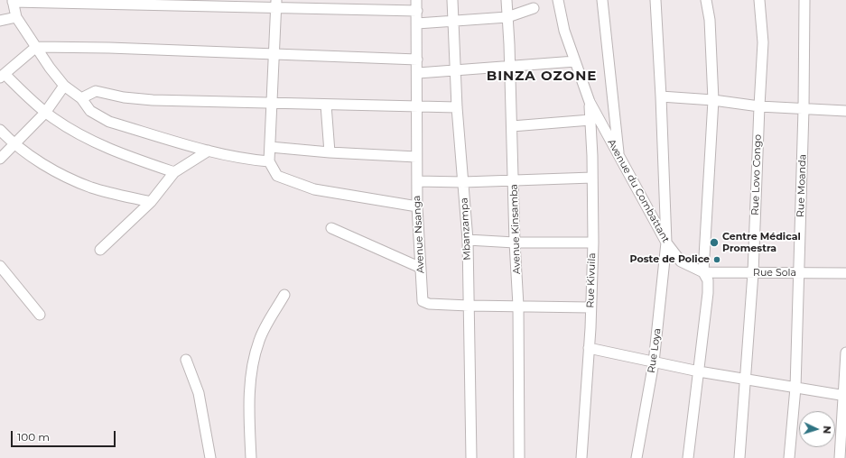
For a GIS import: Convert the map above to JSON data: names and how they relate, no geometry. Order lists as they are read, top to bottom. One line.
{"streets":{"street":["Rue Lovo Congo","Rue Moanda","Avenue du Combattant","Mbanzampa","Avenue Kinsamba","Avenue Nsanga","Rue Sola","Rue Kivuila","Rue Loya"]},"crossings":[["Rue Lovo Congo","Rue Sola"],["Rue Moanda","Rue Sola"],["Avenue du Combattant","Rue Sola"],["Avenue du Combattant","Rue Kivuila"],["Avenue du Combattant","Rue Loya"],["Mbanzampa","Avenue Nsanga"],["Avenue Kinsamba","Avenue Nsanga"],["Avenue Nsanga","Rue Kivuila"]],"districts":["BINZA OZONE"],"places":["Centre Médical Promestra","Poste de Police"],"scale_bar":"100 m","north":"right"}
